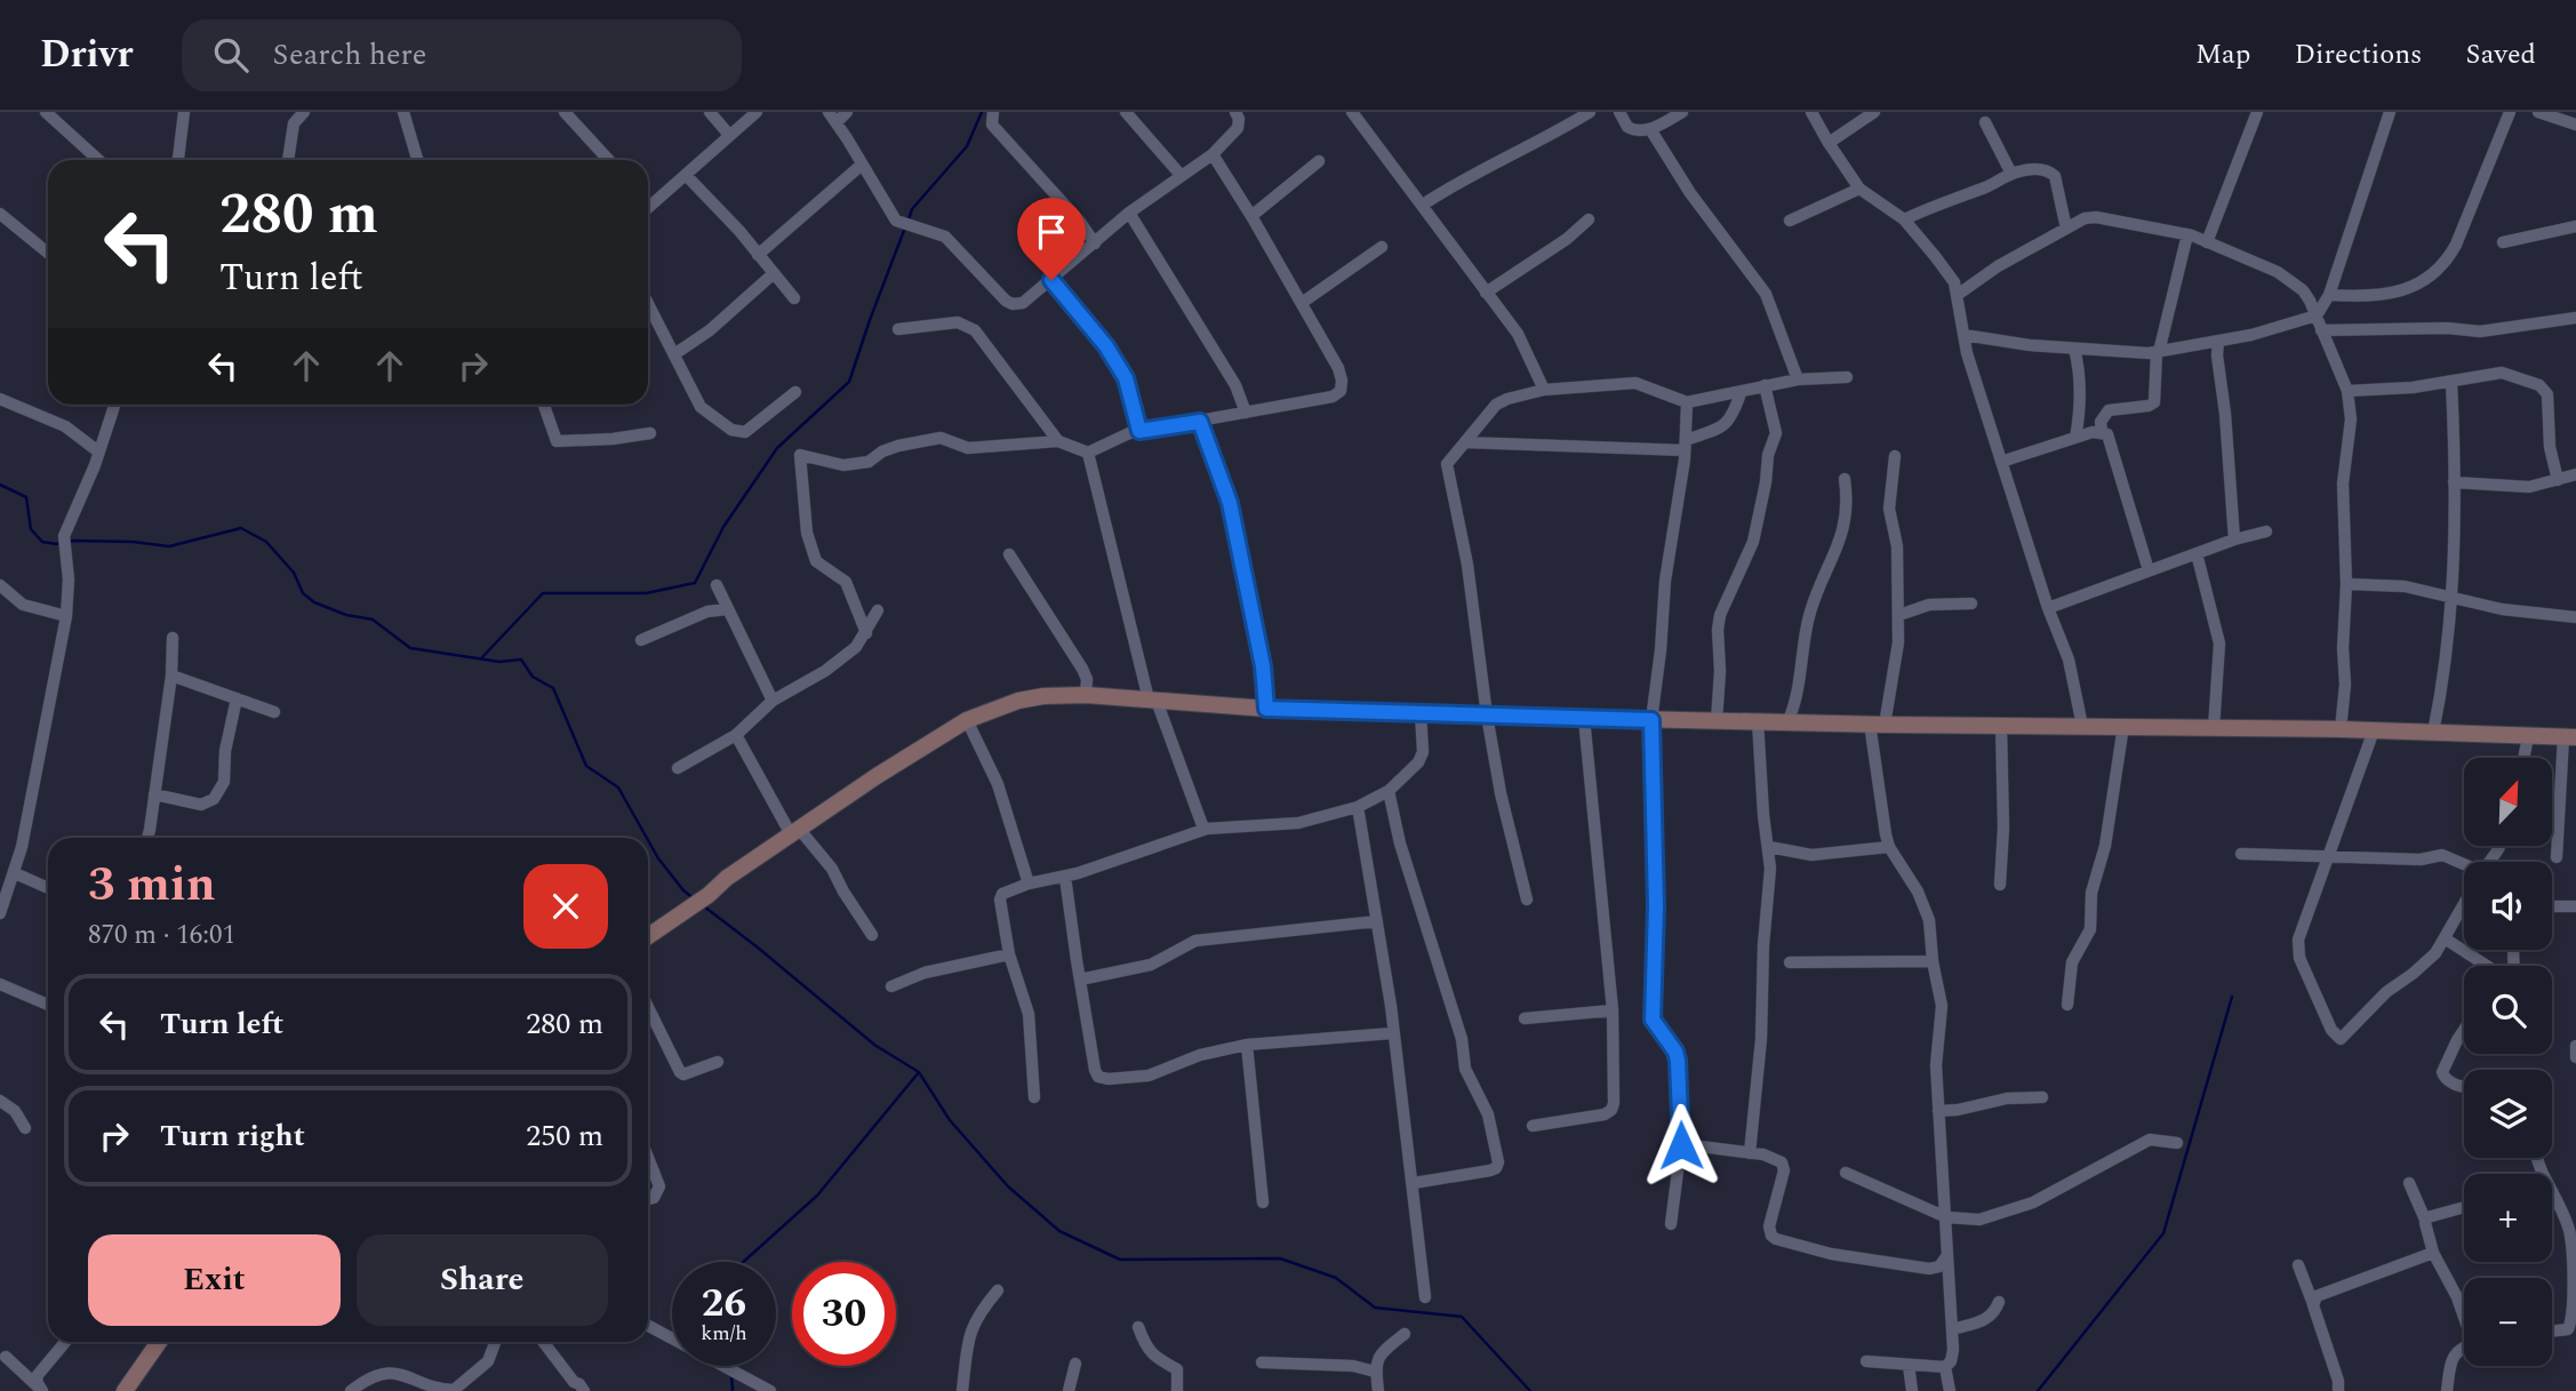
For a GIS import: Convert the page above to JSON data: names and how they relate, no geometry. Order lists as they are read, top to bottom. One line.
{"north":"top right","page":{"header":"Drivr","search":"Search here","nav":["Map","Directions","Saved"],"turn":["280 m","Turn left"],"map_buttons":["+","−"],"heading":["3 min","870 m · 16:01"],"list":[{"name":"Turn left","value":"280 m"},{"name":"Turn right","value":"250 m"}],"buttons":["Exit","Share"],"speed":"26 km/h","limit":"30"}}
